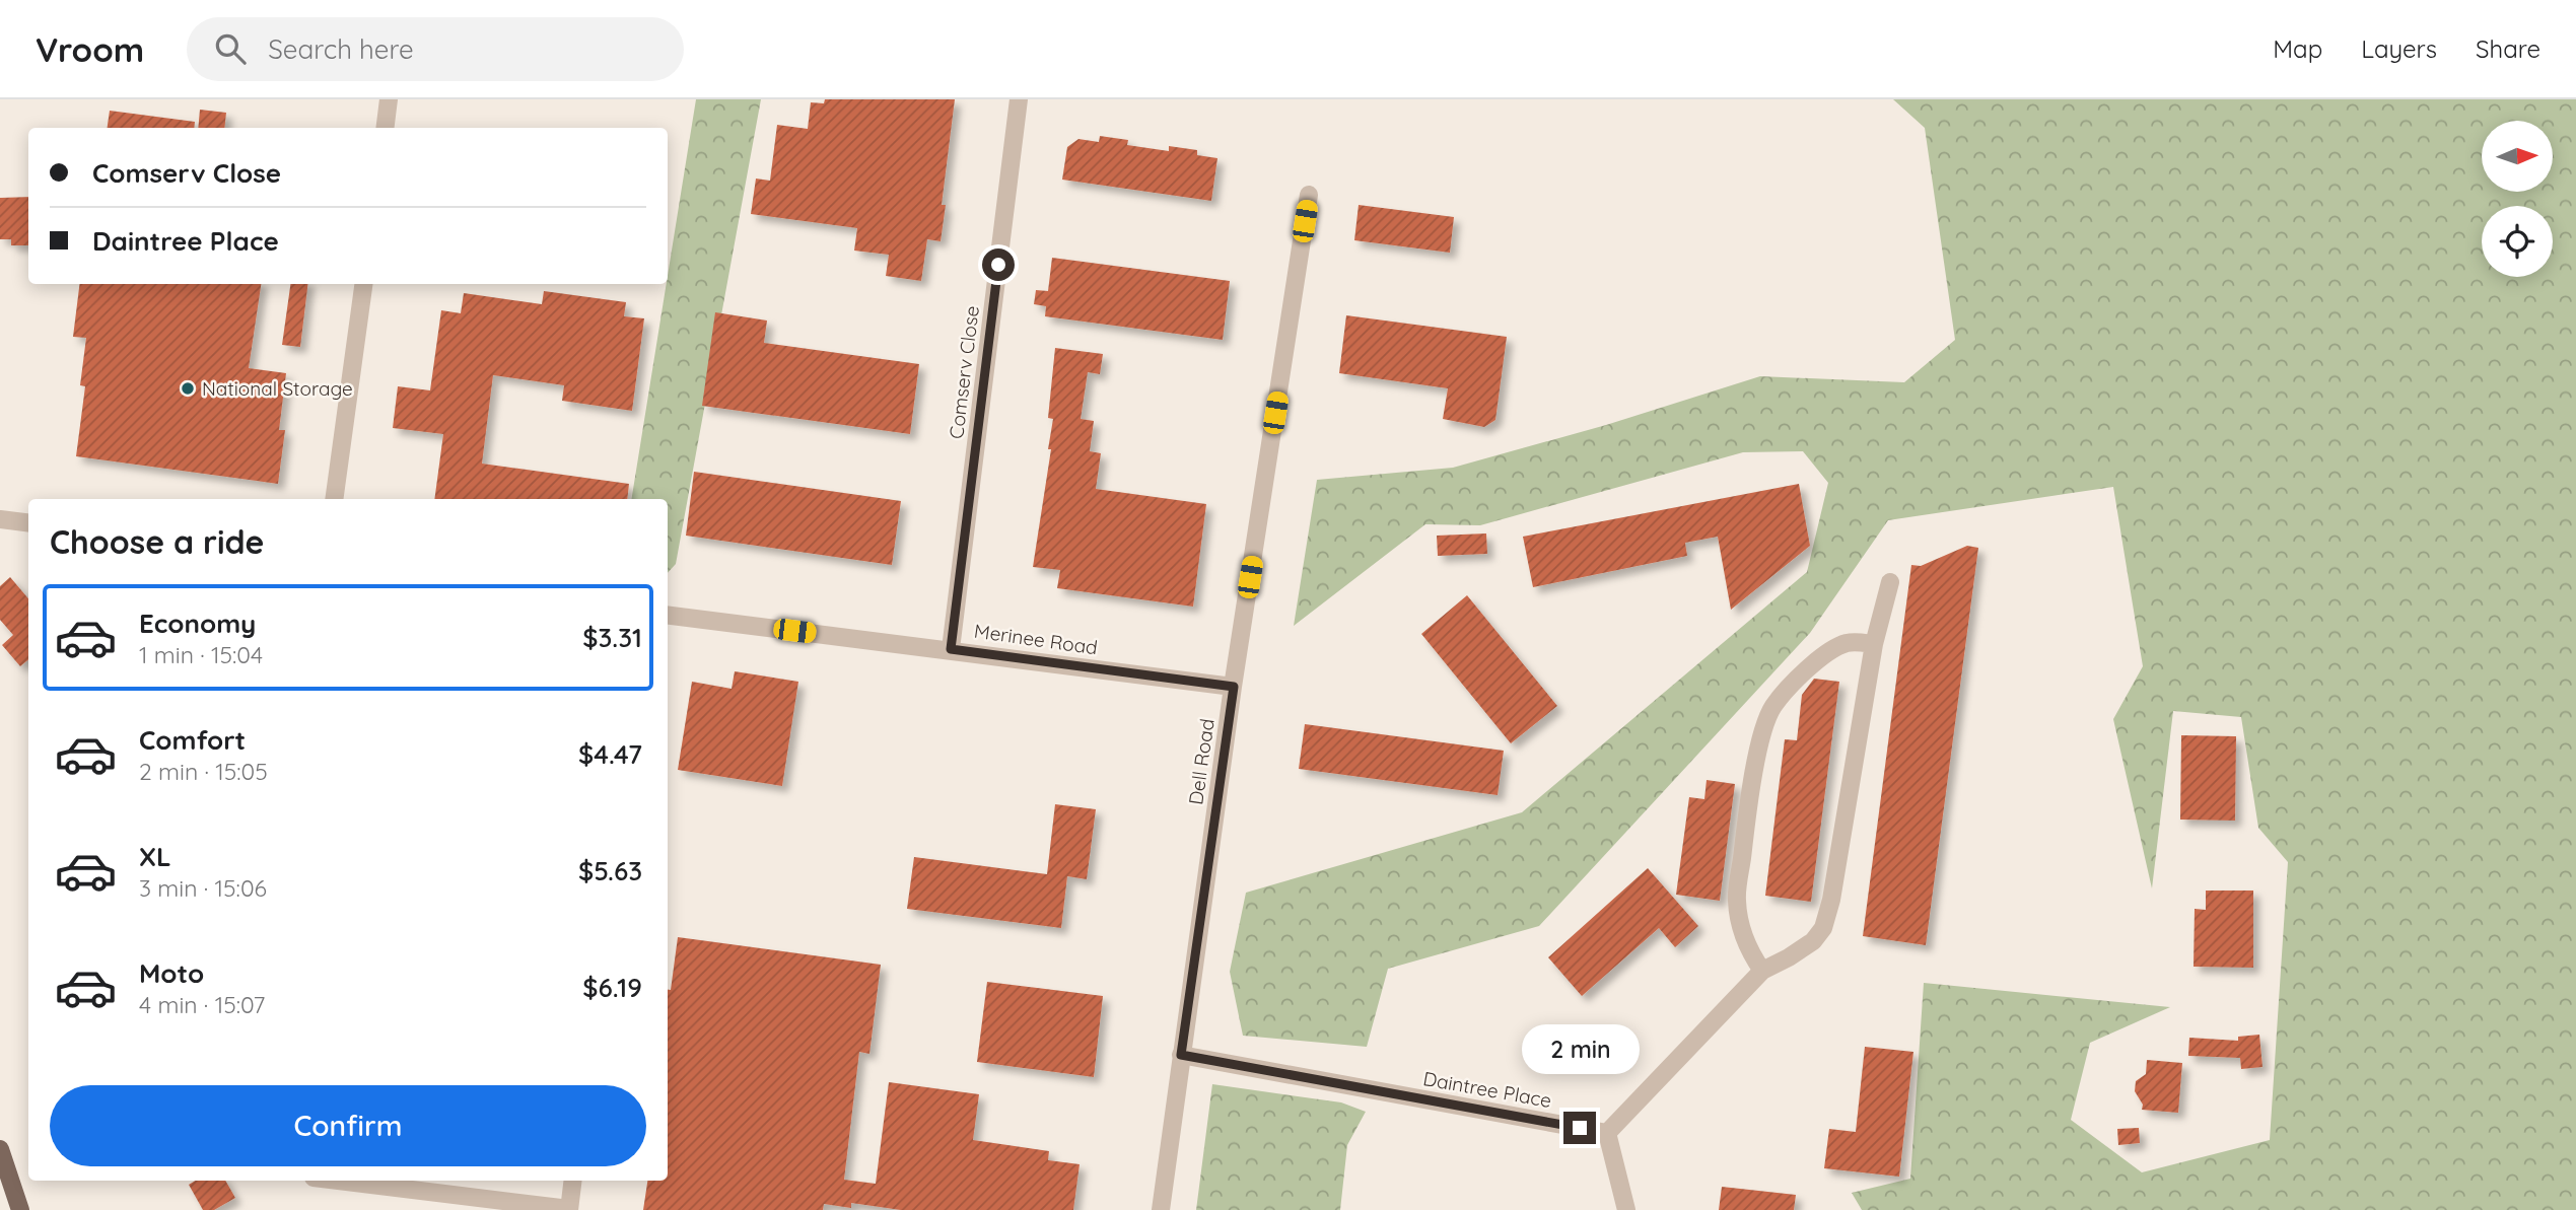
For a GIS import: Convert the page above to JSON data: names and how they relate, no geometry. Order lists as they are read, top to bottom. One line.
{"streets":{"street":["Comserv Close","Merinee Road","Dell Road","Daintree Place"]},"crossings":[["Comserv Close","Merinee Road"],["Merinee Road","Dell Road"],["Dell Road","Daintree Place"]],"places":["National Storage"],"north":"right","page":{"header":"Vroom","search":"Search here","nav":["Map","Layers","Share"],"banner":["Comserv Close","Daintree Place"],"heading":"Choose a ride","list":[{"name":"Economy","note":"1 min · 15:04","value":"$3.31"},{"name":"Comfort","note":"2 min · 15:05","value":"$4.47"},{"name":"XL","note":"3 min · 15:06","value":"$5.63"},{"name":"Moto","note":"4 min · 15:07","value":"$6.19"}],"bubble":"2 min","buttons":"Confirm"}}
